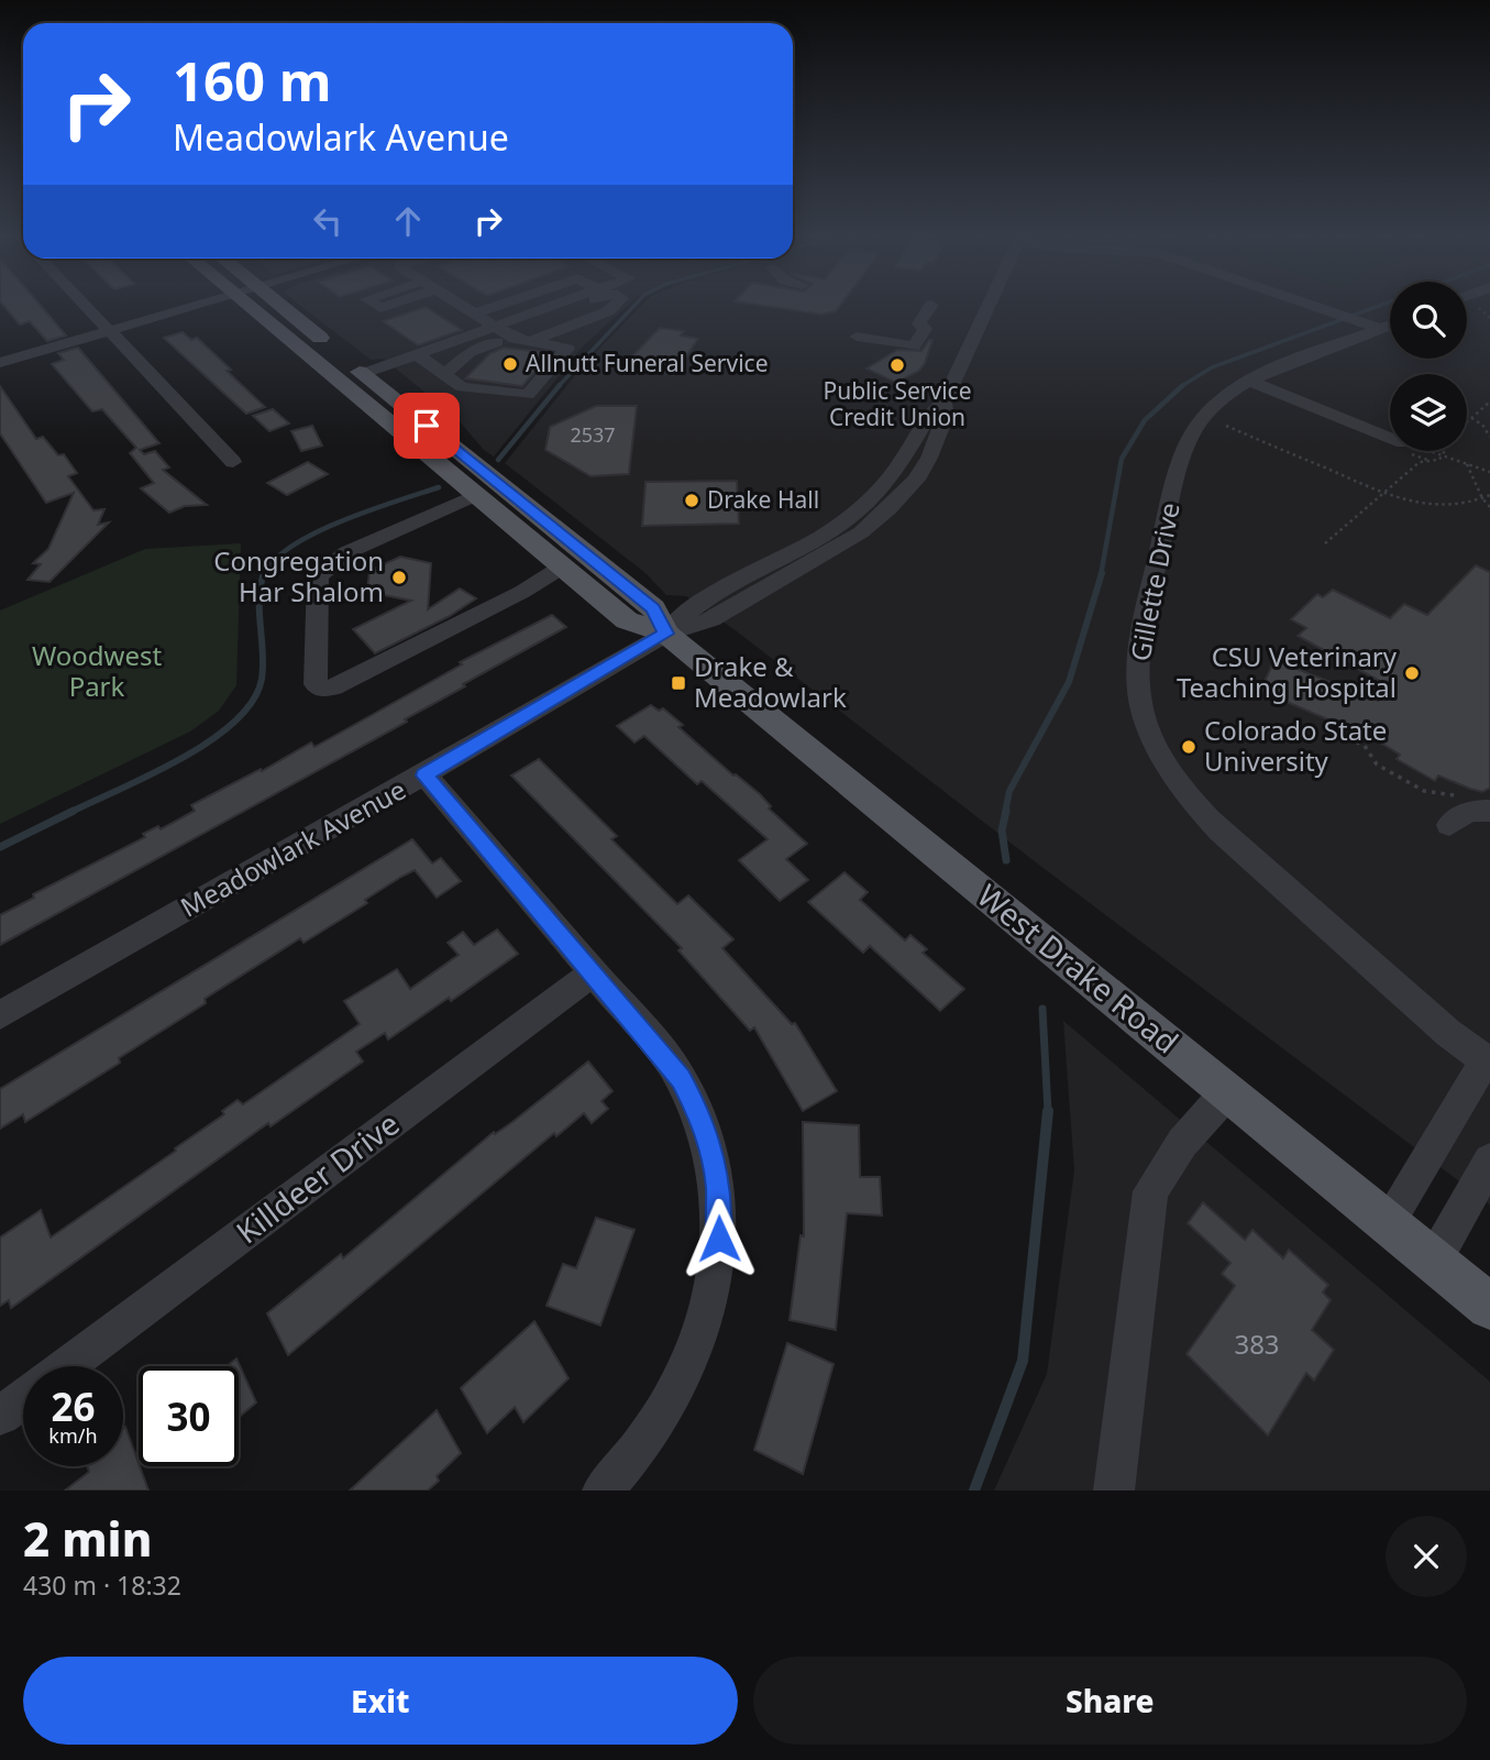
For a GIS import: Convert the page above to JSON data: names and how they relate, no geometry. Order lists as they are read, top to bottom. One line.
{"streets":{"main road":["West Drake Road"],"street":["Gillette Drive","Meadowlark Avenue","Killdeer Drive"]},"crossings":[["Gillette Drive","West Drake Road"],["Meadowlark Avenue","West Drake Road"]],"parks":["Woodwest Park"],"places":{"other":["Allnutt Funeral Service","Public Service Credit Union","Drake Hall","Congregation Har Shalom","CSU Veterinary Teaching Hospital","Colorado State University"],"transit":["Drake & Meadowlark"]},"house_numbers":["2537","383"],"page":{"turn":["160 m","Meadowlark Avenue"],"speed":"26 km/h","limit":"30","heading":["2 min","430 m · 18:32"],"buttons":["Exit","Share"]}}
